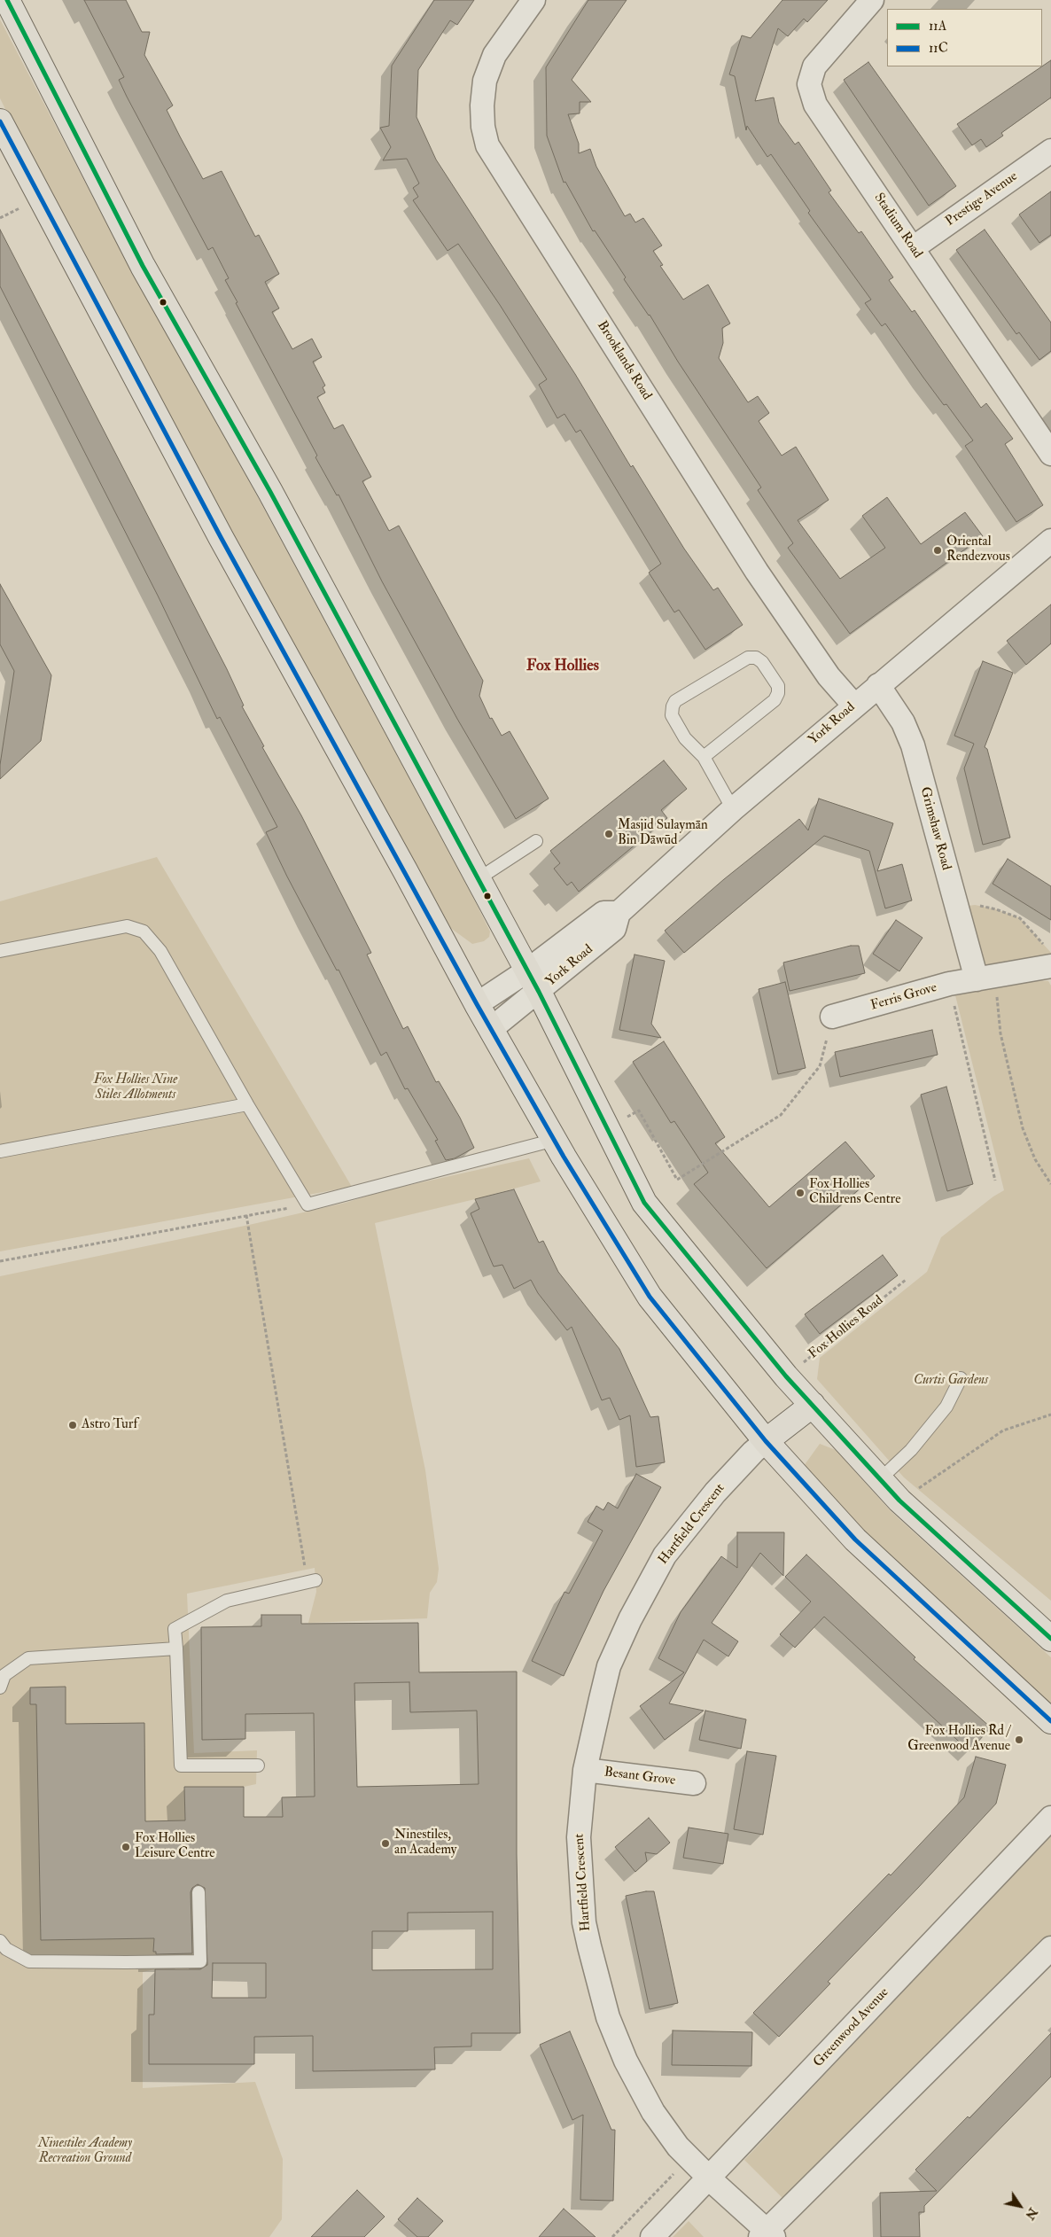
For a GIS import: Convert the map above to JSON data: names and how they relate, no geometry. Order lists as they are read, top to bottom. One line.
{"streets":{"street":["Prestige Avenue","Stadium Road","Brooklands Road","York Road","Grimshaw Road","Ferris Grove","Hartfield Crescent","Besant Grove","Greenwood Avenue"],"path":["Fox Hollies Road"]},"crossings":[["Prestige Avenue","Stadium Road"],["Brooklands Road","York Road"],["York Road","Grimshaw Road"],["Grimshaw Road","Ferris Grove"],["Hartfield Crescent","Besant Grove"],["Hartfield Crescent","Greenwood Avenue"]],"districts":["Fox Hollies"],"parks":["Fox Hollies Nine Stiles Allotments","Curtis Gardens","Ninestiles Academy Recreation Ground"],"places":["Oriental Rendezvous","Masjid Sulaymān Bin Dāwūd","Fox Hollies Childrens Centre","Astro Turf","Fox Hollies Rd / Greenwood Avenue","Ninestiles, an Academy","Fox Hollies Leisure Centre"],"lines":["transit line 11A","transit line 11C"],"legend":["11A","11C"],"north":"bottom right"}
